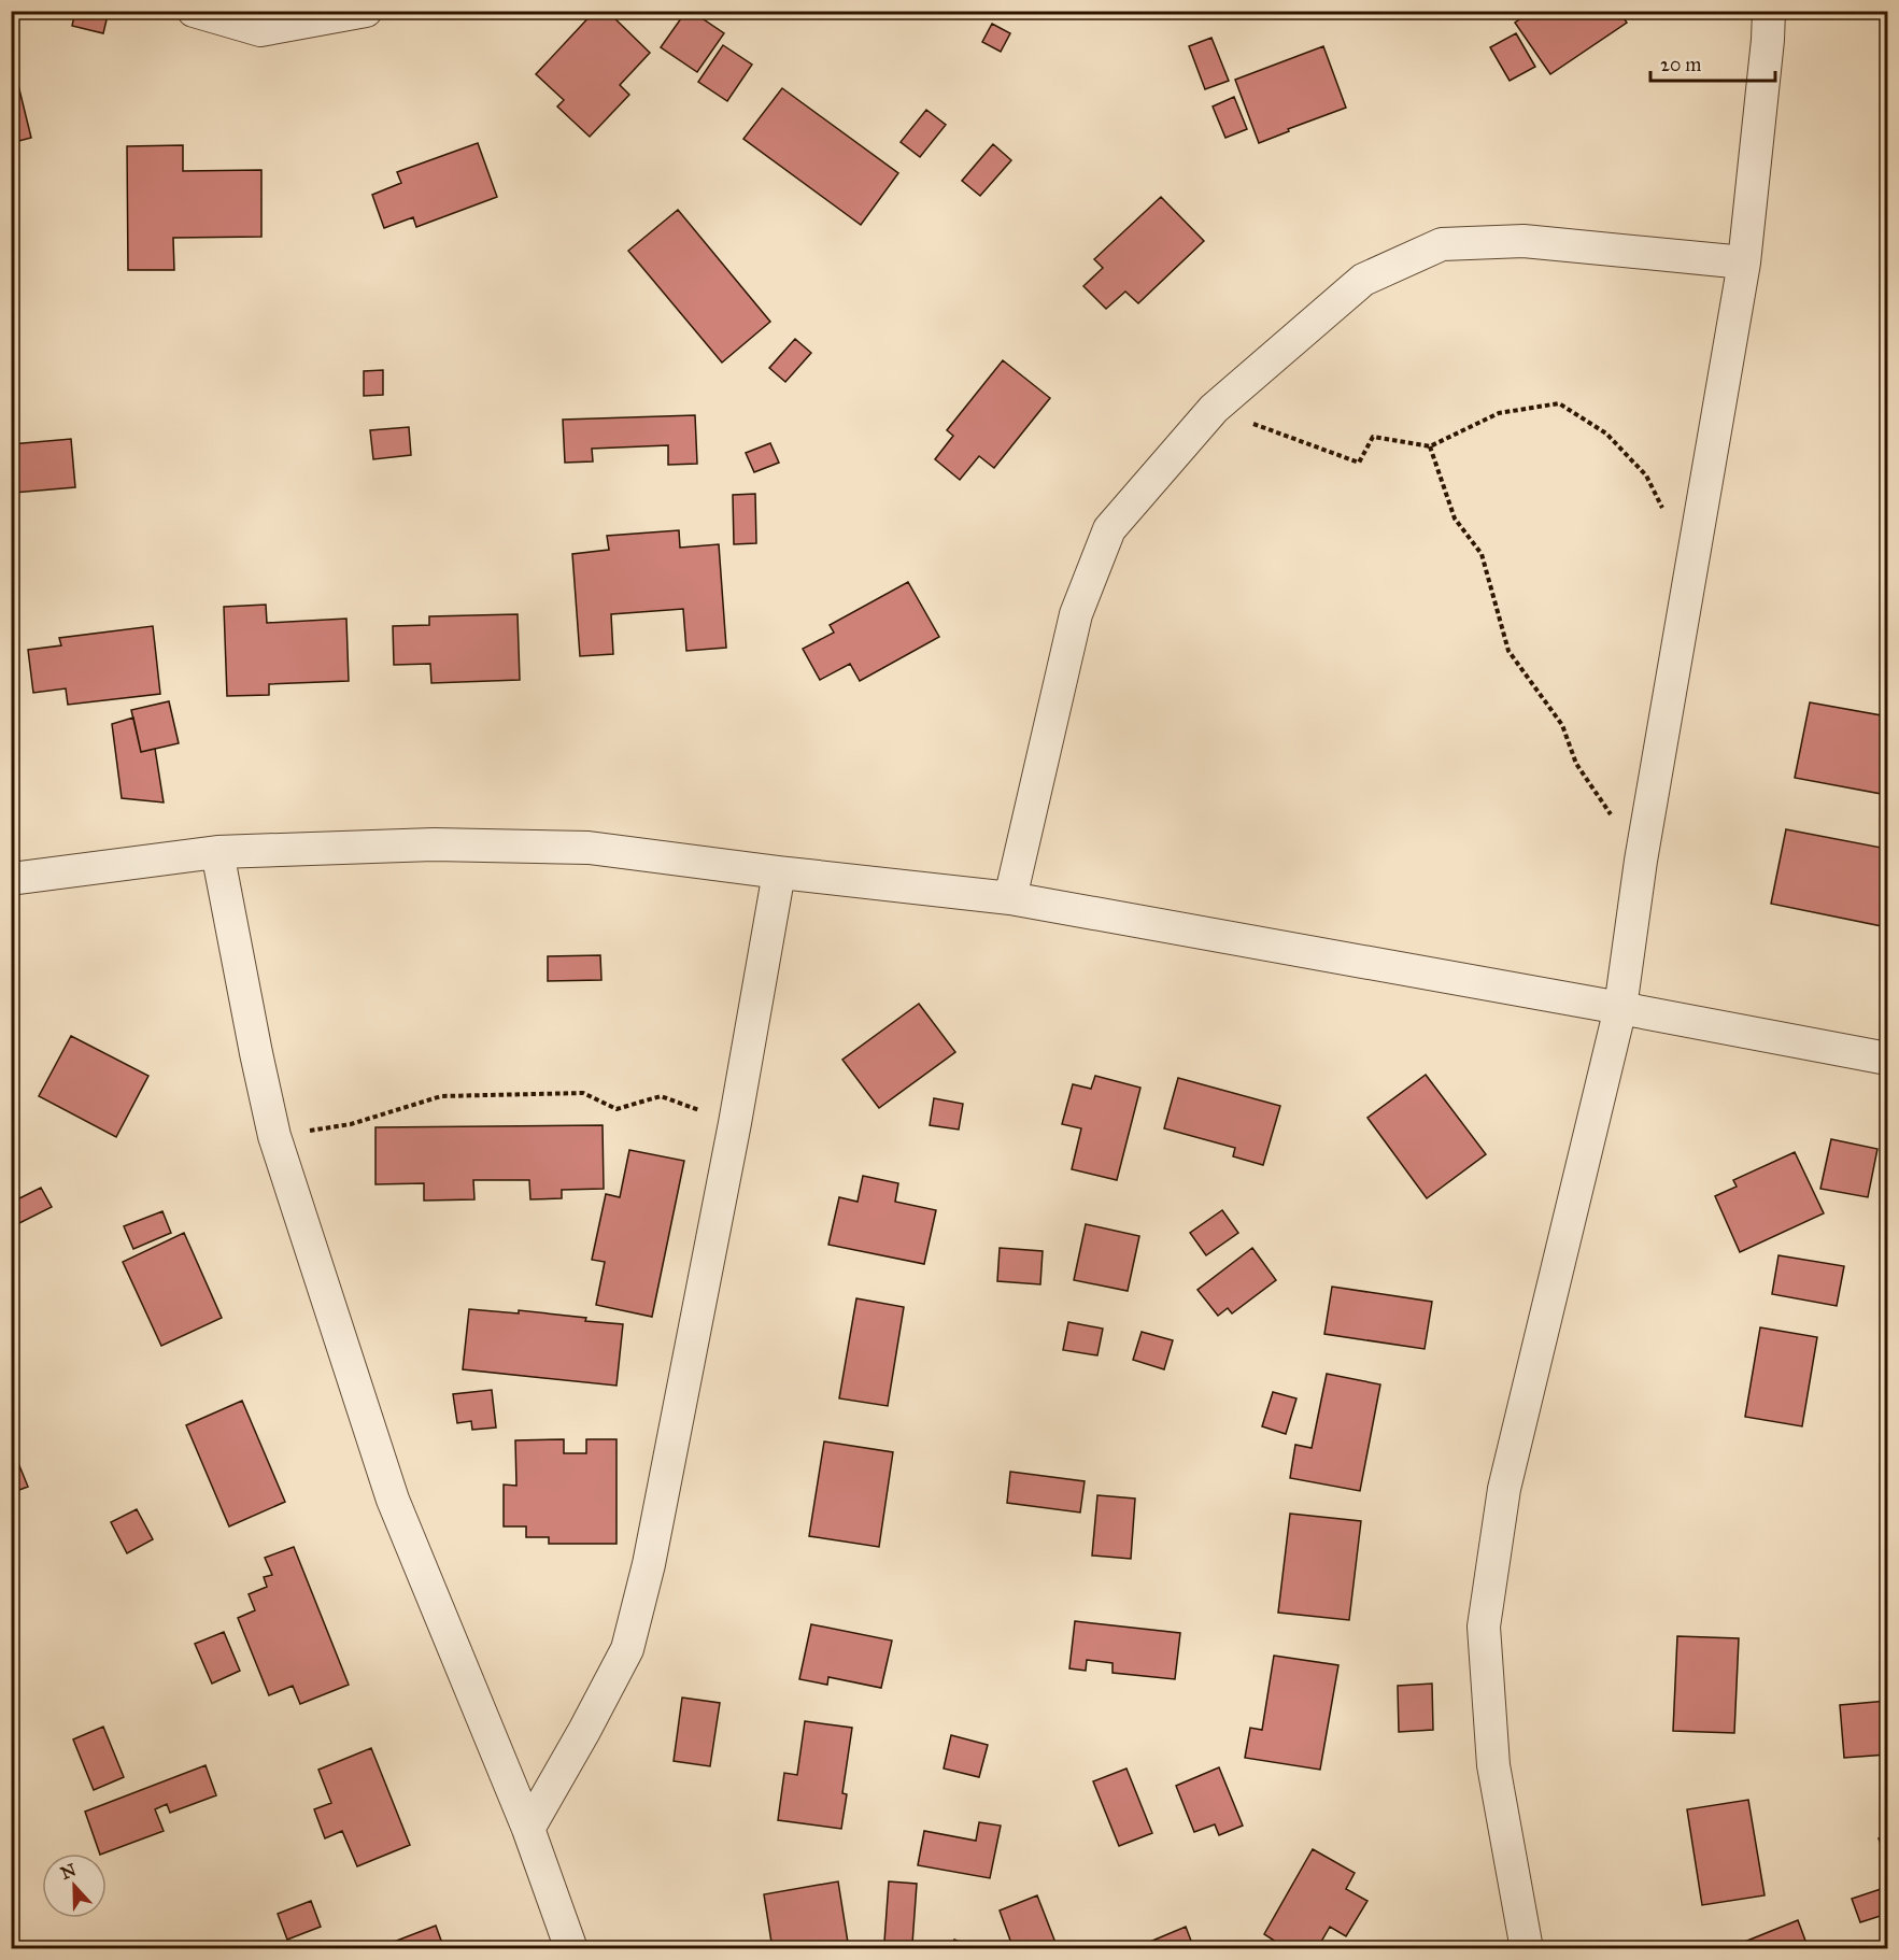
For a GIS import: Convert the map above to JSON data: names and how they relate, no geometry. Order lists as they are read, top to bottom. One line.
{"scale_bar":"20 m","north":"top"}
